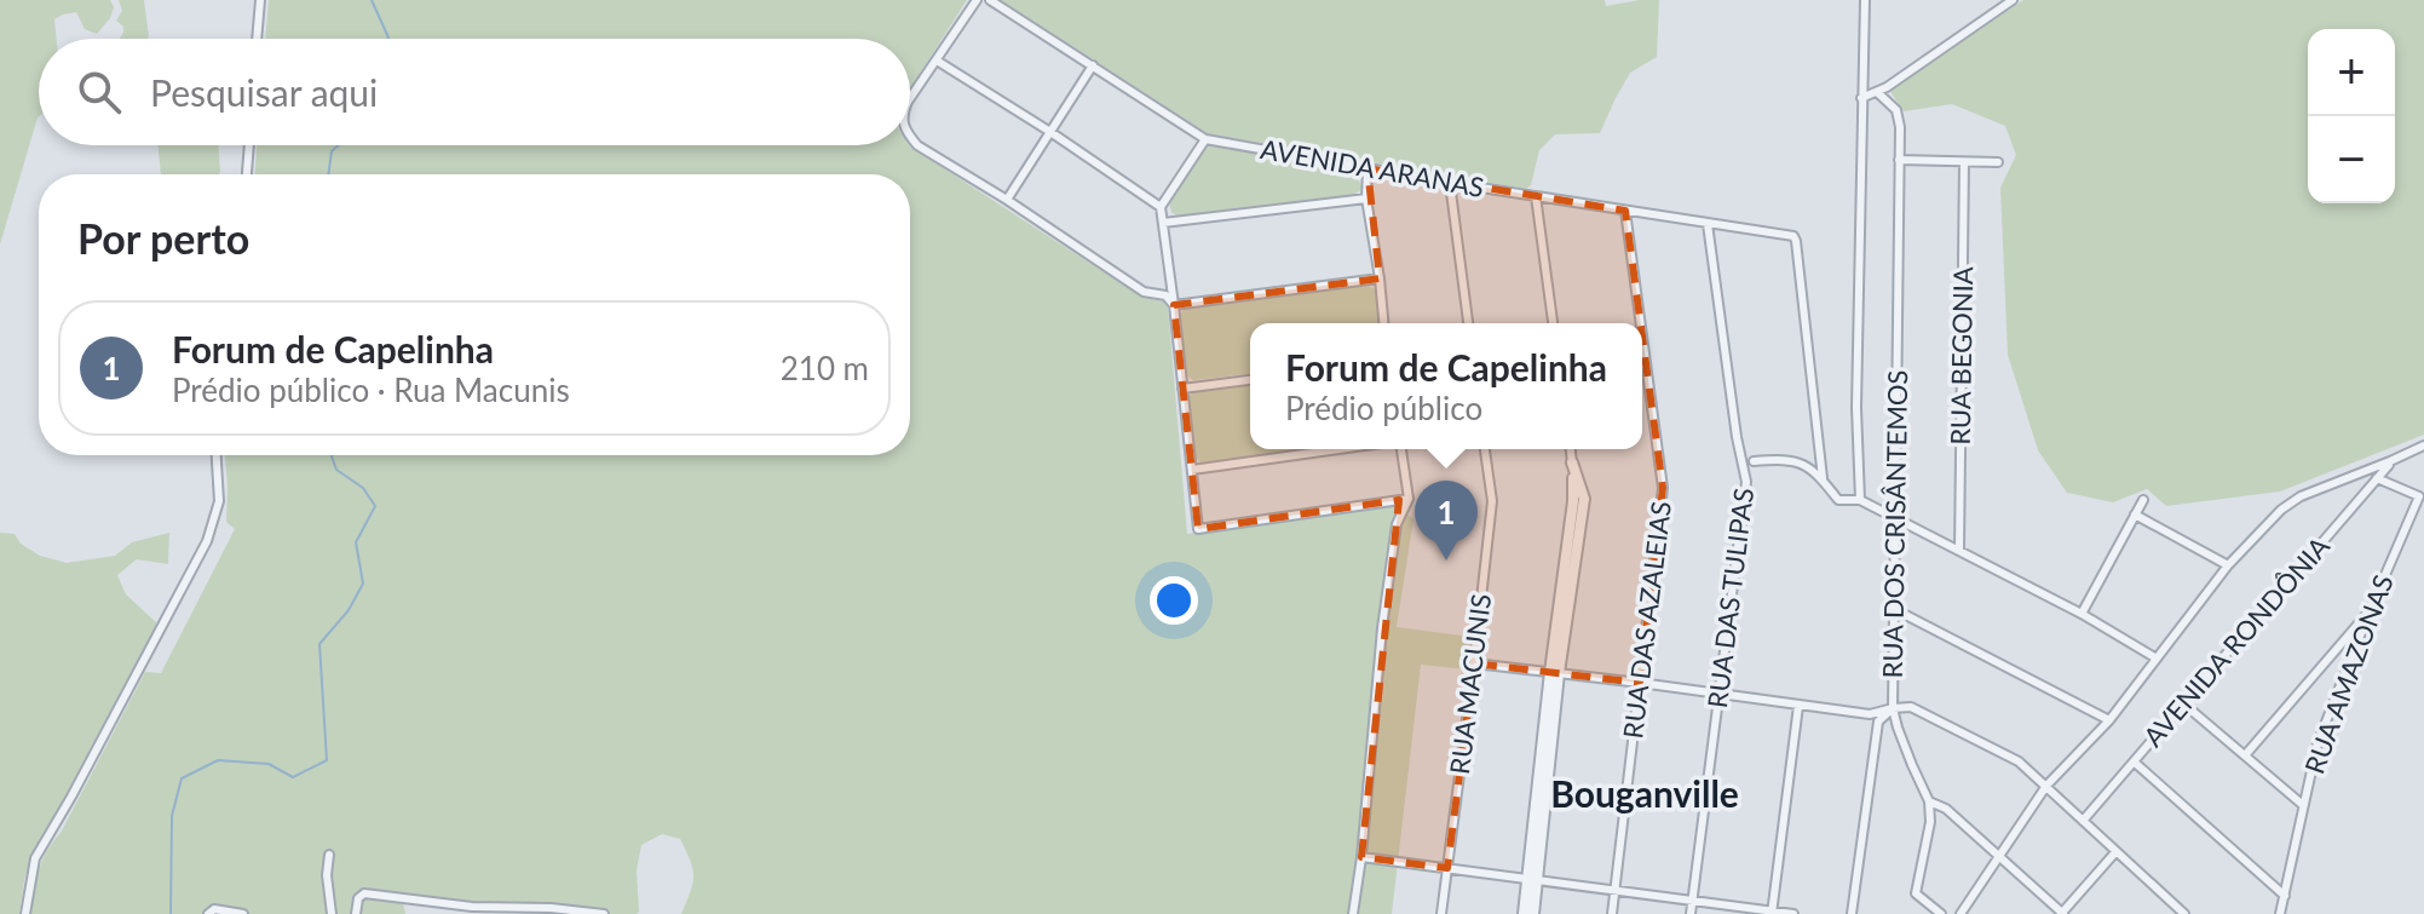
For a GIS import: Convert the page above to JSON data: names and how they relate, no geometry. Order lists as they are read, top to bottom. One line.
{"streets":{"street":["AVENIDA ARANAS","RUA BEGONIA","RUA DOS CRISÂNTEMOS","RUA DAS TULIPAS","RUA DAS AZALEIAS","AVENIDA RONDÔNIA","RUA AMAZONAS","RUA MACUNIS"]},"crossings":[["AVENIDA ARANAS","RUA DAS TULIPAS"],["AVENIDA ARANAS","RUA DAS AZALEIAS"],["AVENIDA RONDÔNIA","RUA AMAZONAS"]],"districts":["Bouganville"],"page":{"map_buttons":["+","−"],"search":"Pesquisar aqui","heading":"Por perto","list":[{"mark":"1","name":"Forum de Capelinha","note":"Prédio público · Rua Macunis","value":"210 m"}],"popup":["Forum de Capelinha","Prédio público"],"pins":"1"}}
